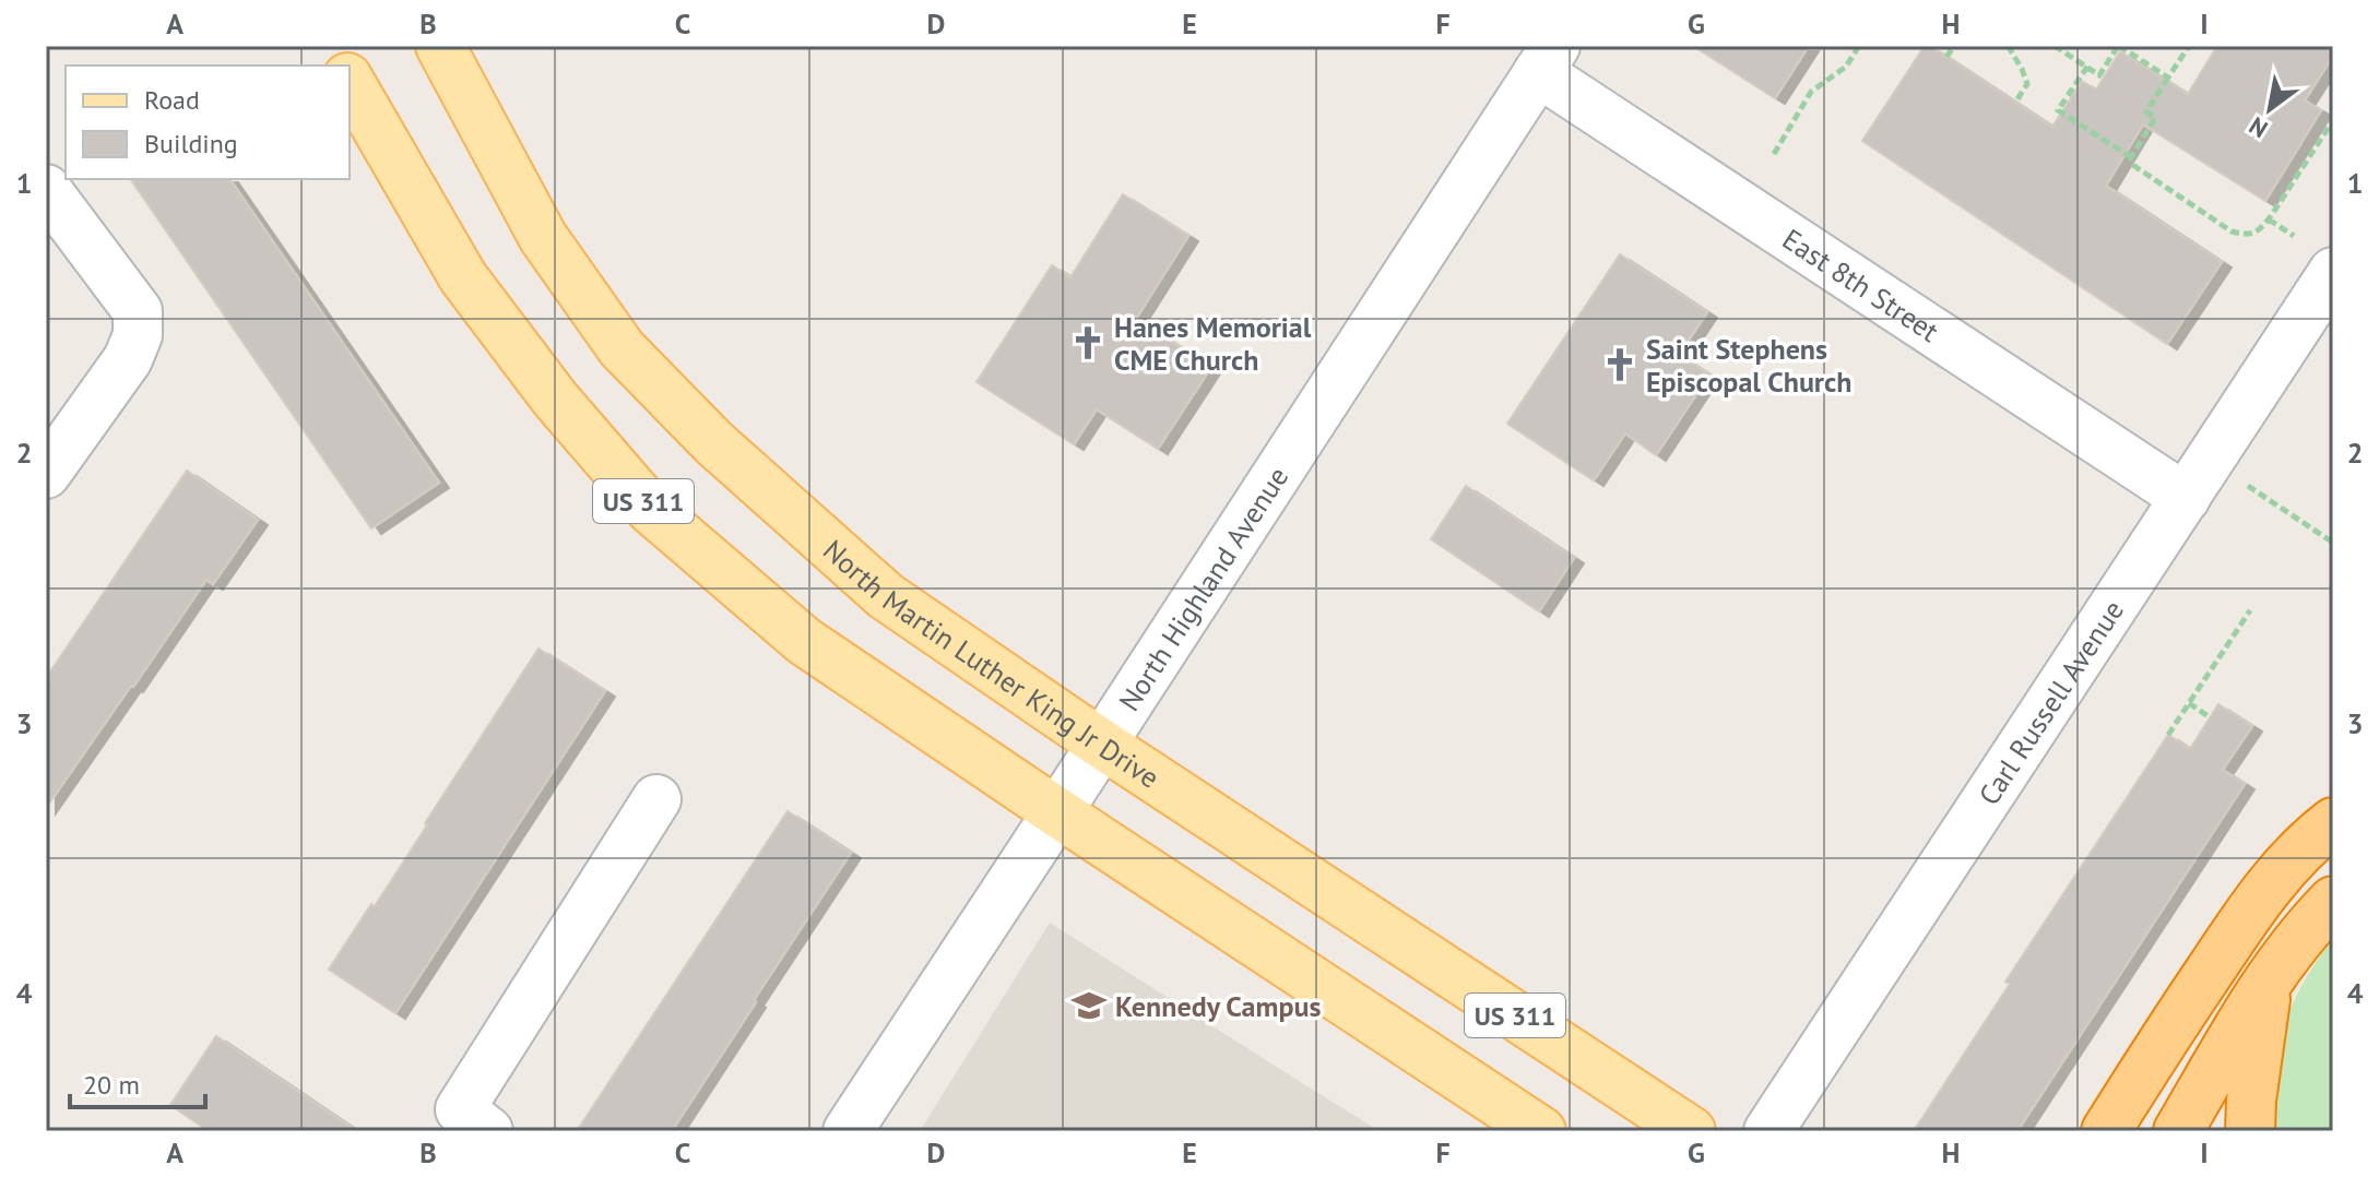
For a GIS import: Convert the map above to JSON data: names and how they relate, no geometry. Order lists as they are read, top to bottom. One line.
{"streets":{"main road":["US 311","North Martin Luther King Jr Drive"],"street":["East 8th Street","North Highland Avenue","Carl Russell Avenue"]},"crossings":[["East 8th Street","North Highland Avenue"],["East 8th Street","Carl Russell Avenue"],["US 311","North Highland Avenue"],["North Highland Avenue","North Martin Luther King Jr Drive"]],"places":{"church":["Hanes Memorial CME Church","Saint Stephens Episcopal Church"],"school or university":["Kennedy Campus"]},"legend":["Road","Building"],"scale_bar":"20 m","north":"bottom left","grid":{"columns":["A","B","C","D","E","F","G","H","I"],"rows":["1","2","3","4"]}}
